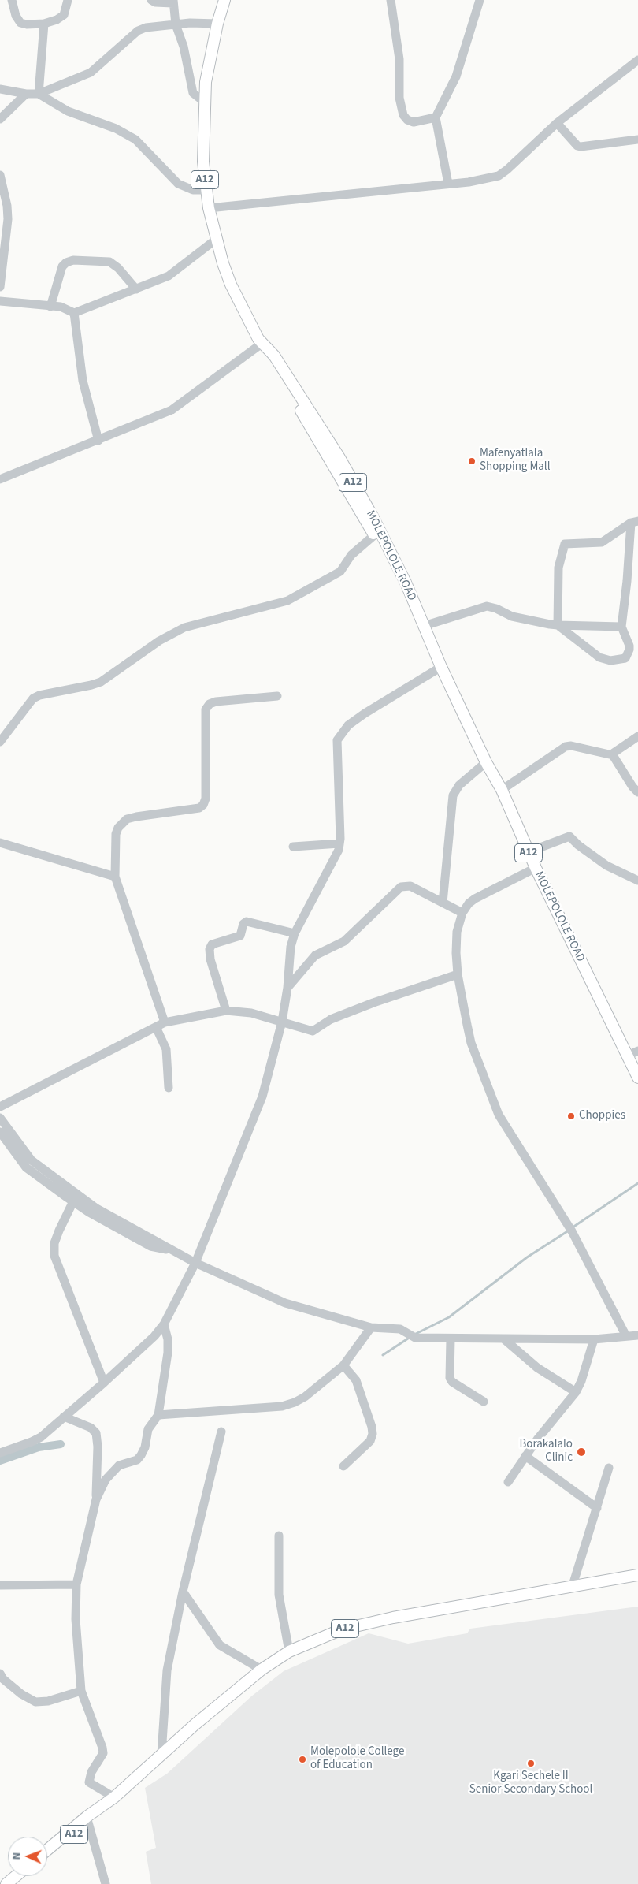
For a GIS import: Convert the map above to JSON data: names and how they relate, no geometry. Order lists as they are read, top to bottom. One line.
{"streets":{"main road":["A12","MOLEPOLOLE ROAD"]},"places":["Mafenyatlala Shopping Mall","Choppies","Borakalalo Clinic","Molepolole College of Education","Kgari Sechele II Senior Secondary School"],"north":"left"}
